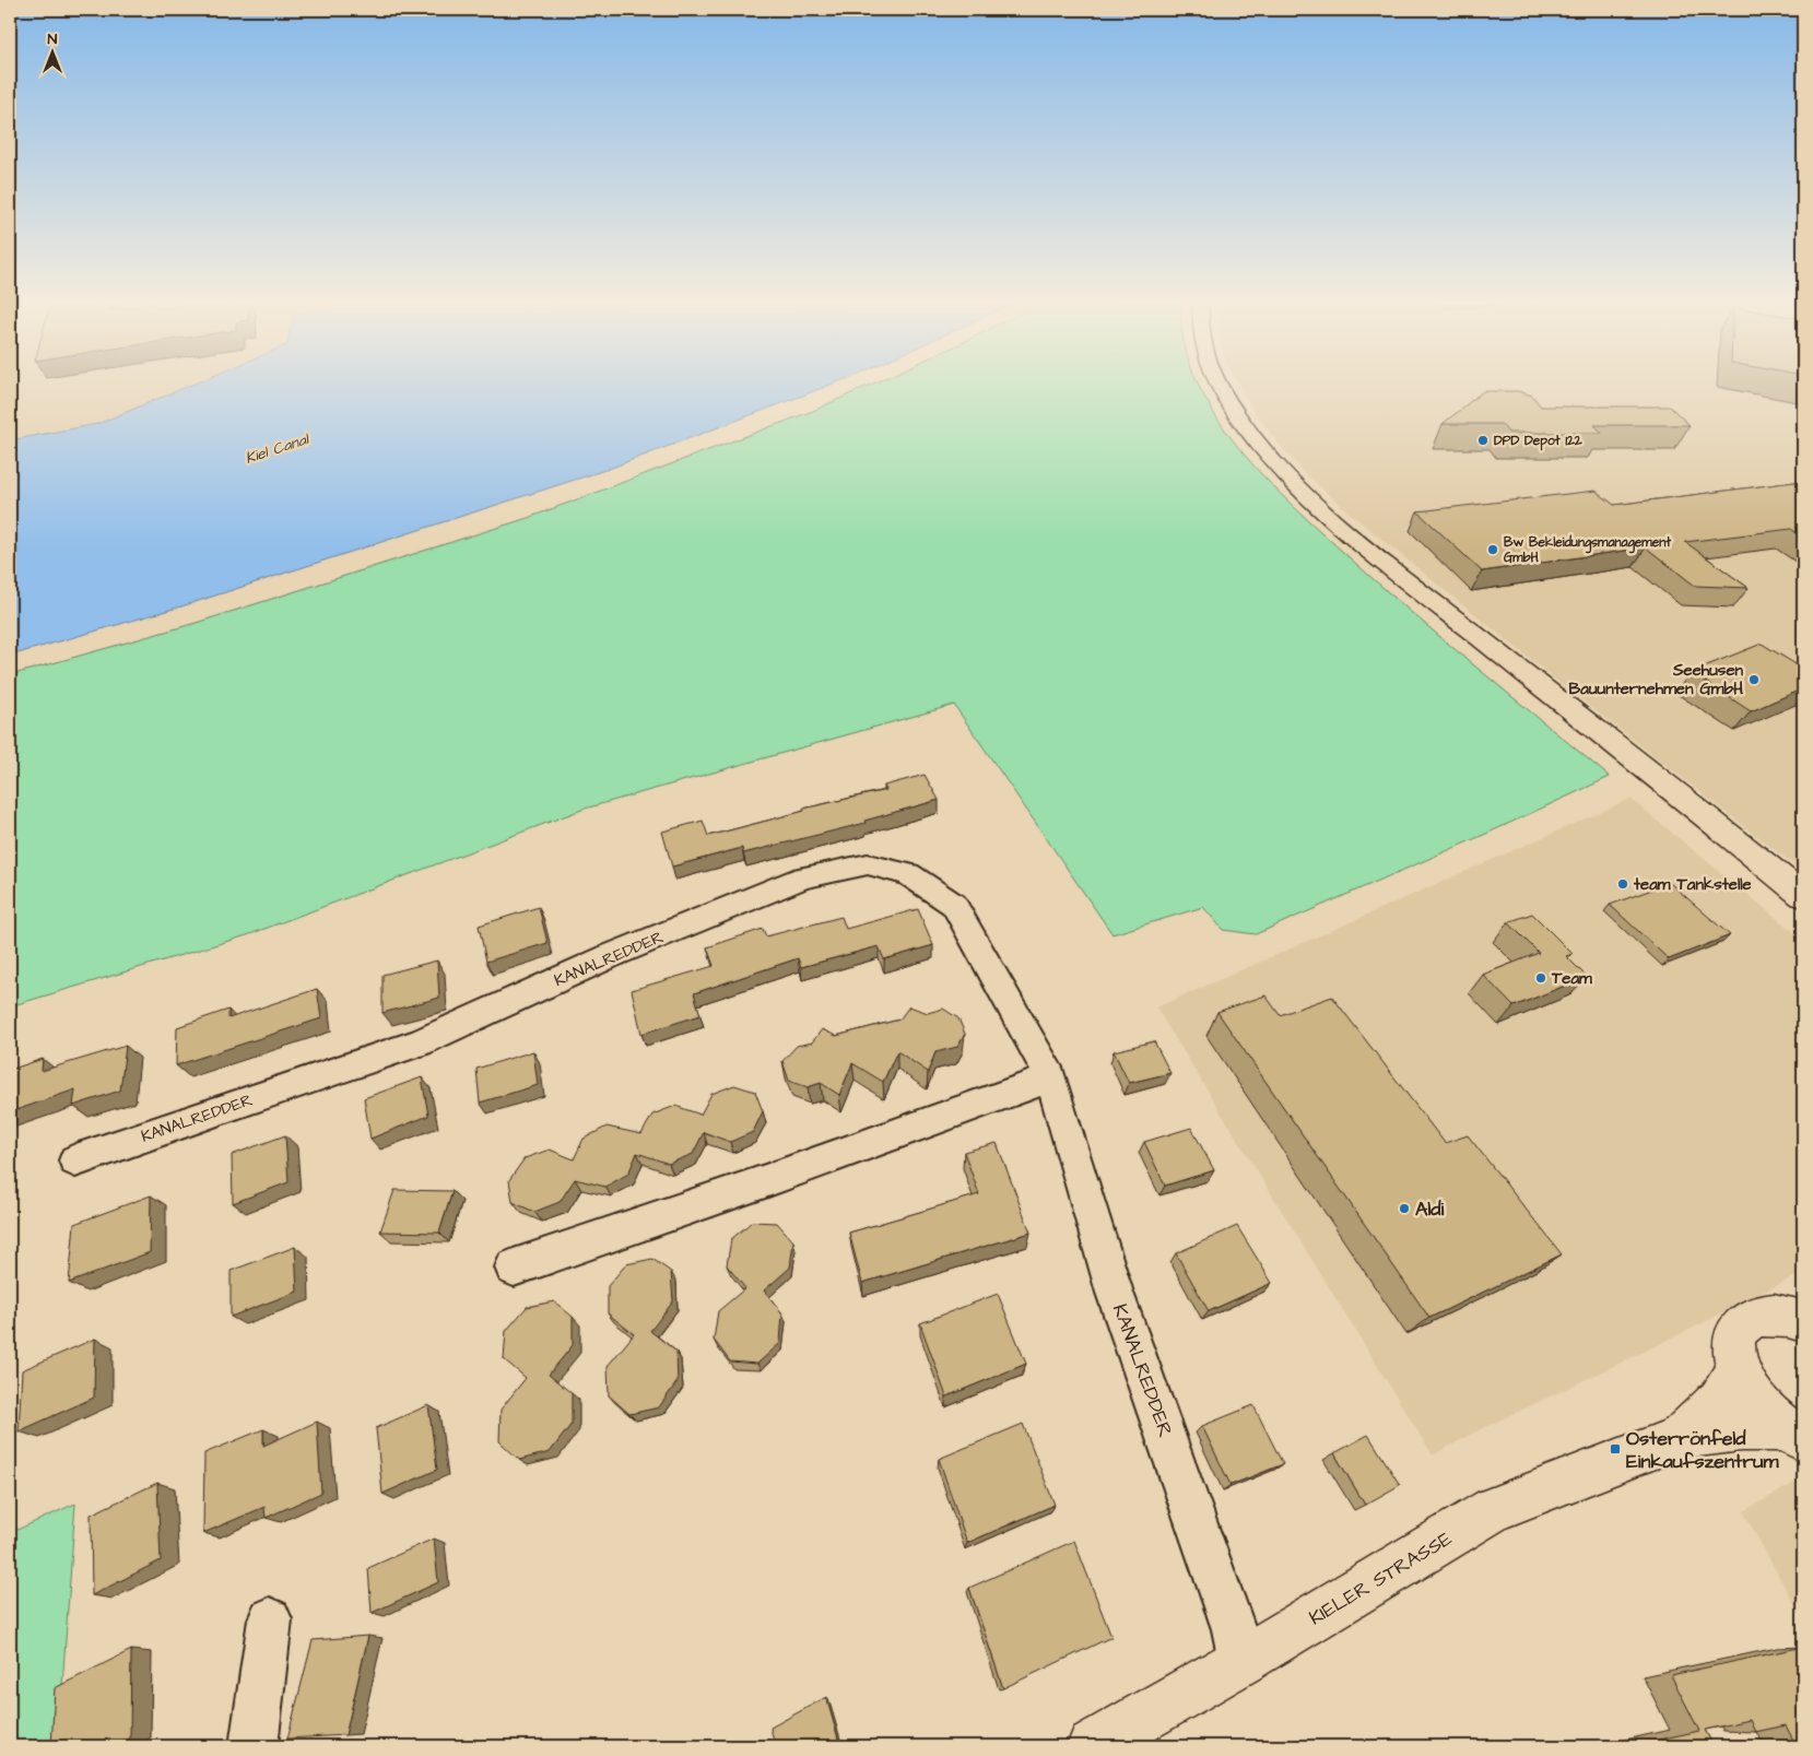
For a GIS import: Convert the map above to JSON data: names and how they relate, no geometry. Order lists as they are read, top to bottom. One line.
{"streets":{"main road":["KIELER STRASSE"],"street":["KANALREDDER"]},"crossings":[["KANALREDDER","KIELER STRASSE"]],"water":["Kiel Canal"],"places":{"other":["DPD Depot 122","Bw Bekleidungsmanagement GmbH","Seehusen Bauunternehmen GmbH","team Tankstelle","Team","Aldi"],"transit":["Osterrönfeld Einkaufszentrum"]},"north":"top"}
